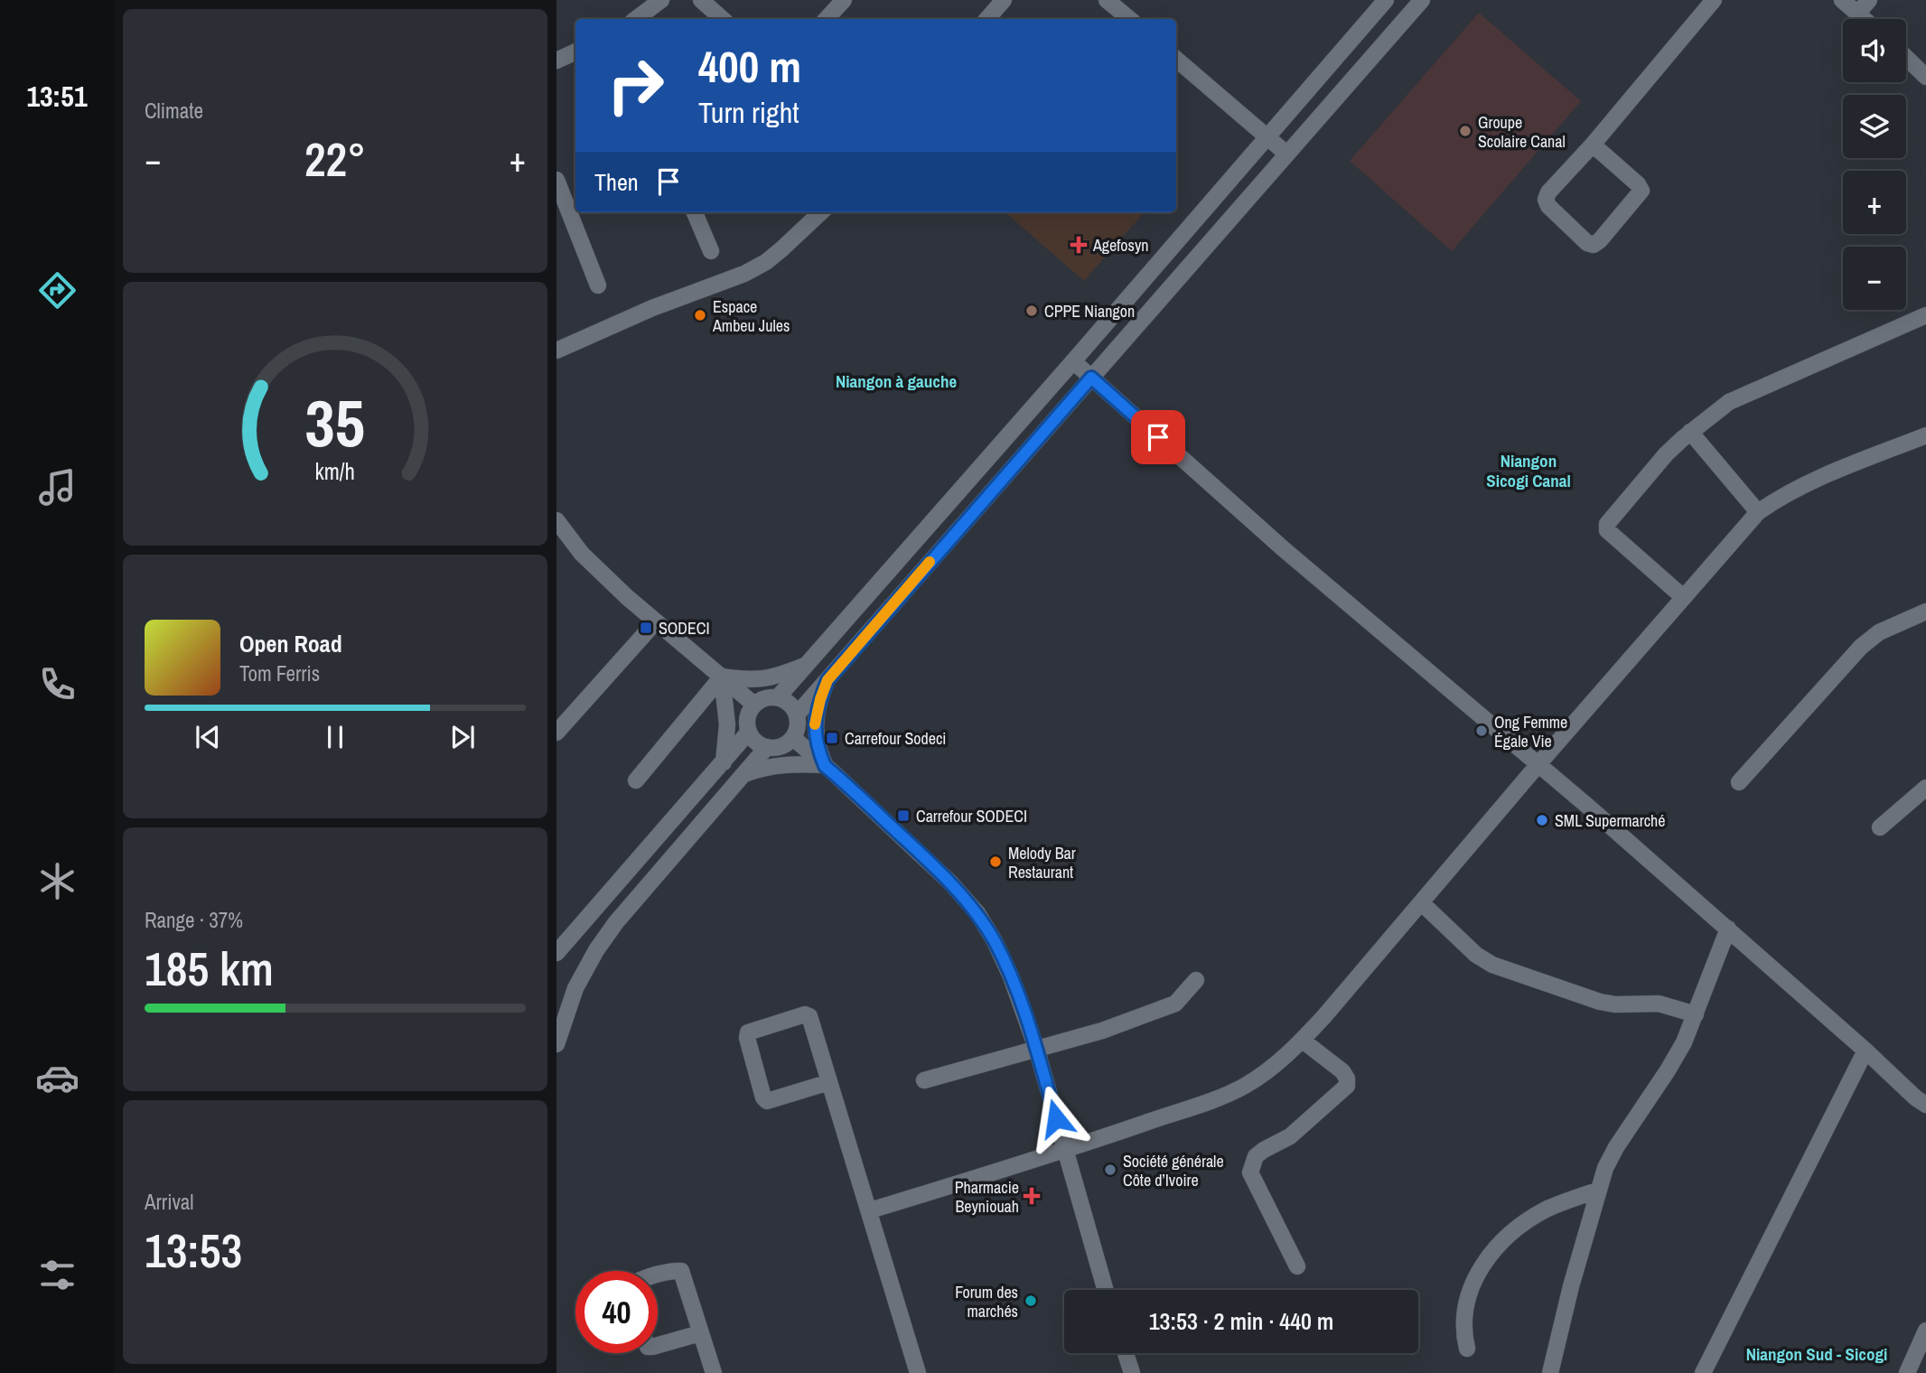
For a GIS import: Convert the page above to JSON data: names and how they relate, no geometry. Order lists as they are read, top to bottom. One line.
{"districts":["Niangon à gauche","Niangon Sicogi Canal","Niangon Sud - Sicogi"],"places":{"other":["Groupe Scolaire Canal","CPPE Niangon","Espace Ambeu Jules","Ong Femme Égale Vie","SML Supermarché","Melody Bar Restaurant","Société générale Côte d’Ivoire","Forum des marchés"],"health":["Agefosyn","Pharmacie Beyniouah"],"transit":["SODECI","Carrefour Sodeci","Carrefour SODECI"]},"page":{"tabs":"13:51","tile":["Climate",["Range · 37%","185 km"],["Arrival","13:53"]],"map_buttons":["+","−"],"turn":["400 m","Turn right"],"heat":["−","22°","+"],"then":"Then","song":["Open Road","Tom Ferris"],"limit":"40","trip":"13:53 · 2 min · 440 m","gauge":["35","km/h"]}}
